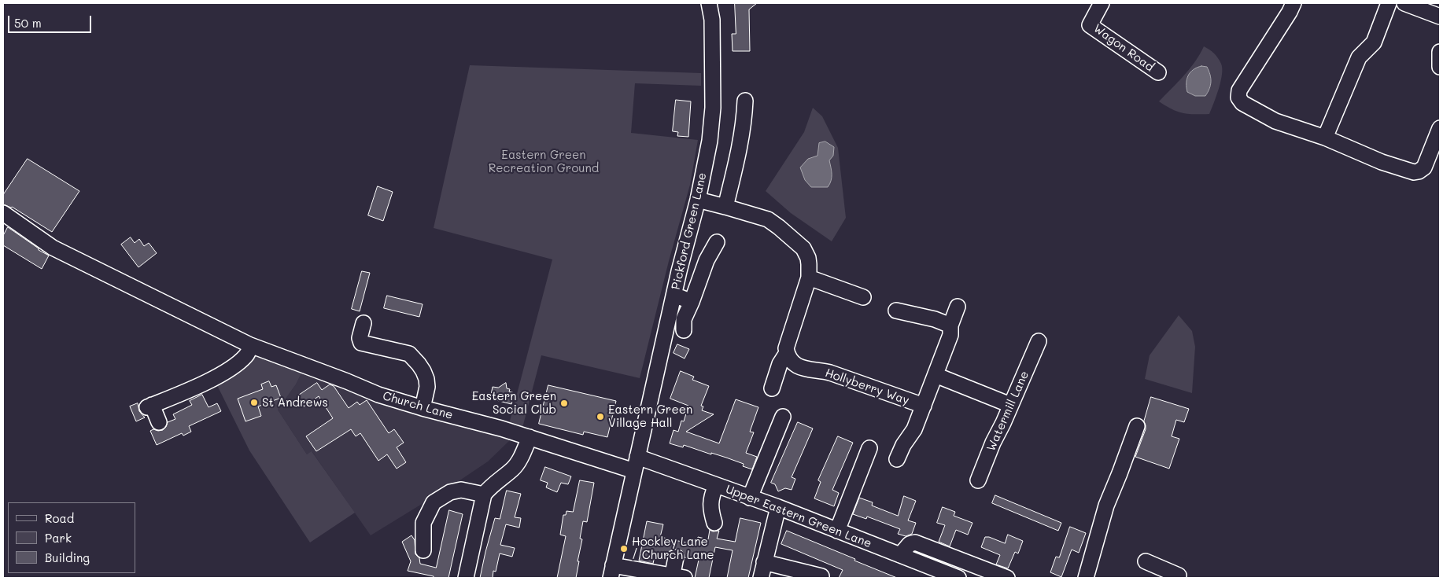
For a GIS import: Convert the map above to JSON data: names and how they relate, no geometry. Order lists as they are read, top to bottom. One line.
{"streets":{"street":["Wagon Road","Pickford Green Lane","Hollyberry Way","Church Lane","Watermill Lane","Upper Eastern Green Lane"]},"crossings":[["Pickford Green Lane","Church Lane"],["Pickford Green Lane","Upper Eastern Green Lane"],["Church Lane","Upper Eastern Green Lane"]],"parks":["Eastern Green Recreation Ground"],"places":["St Andrews","Eastern Green Social Club","Eastern Green Village Hall","Hockley Lane / Church Lane"],"legend":["Road","Park","Building"],"scale_bar":"50 m"}
